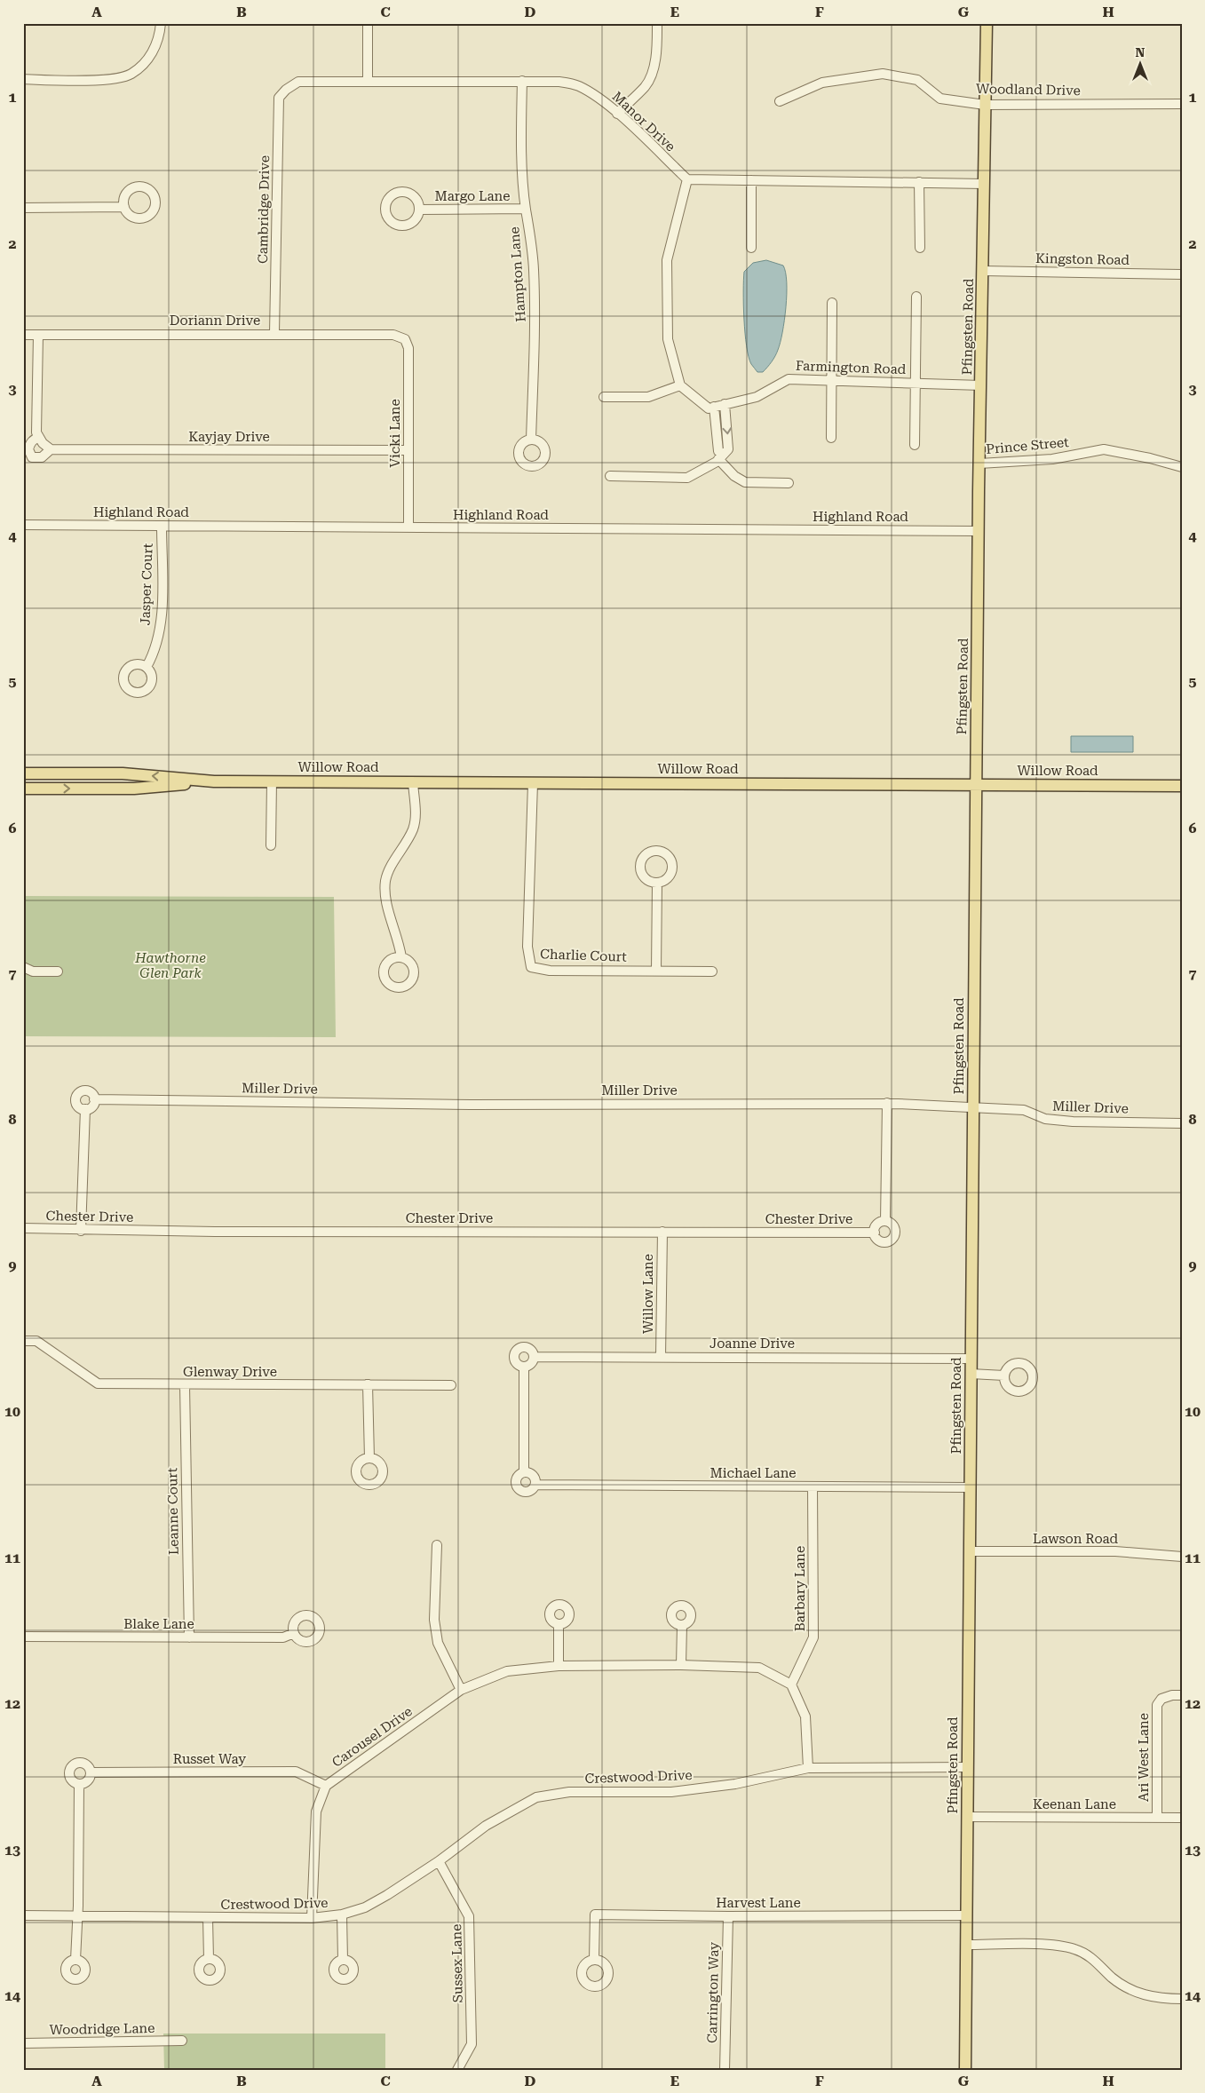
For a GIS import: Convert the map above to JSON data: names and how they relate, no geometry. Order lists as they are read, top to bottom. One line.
{"streets":{"main road":["Pfingsten Road","Willow Road"],"street":["Woodland Drive","Manor Drive","Margo Lane","Cambridge Drive","Kingston Road","Hampton Lane","Doriann Drive","Farmington Road","Vicki Lane","Kayjay Drive","Prince Street","Highland Road","Jasper Court","Charlie Court","Miller Drive","Chester Drive","Willow Lane","Joanne Drive","Glenway Drive","Michael Lane","Leanne Court","Lawson Road","Barbary Lane","Blake Lane","Carousel Drive","Ari West Lane","Russet Way","Crestwood Drive","Keenan Lane","Harvest Lane","Sussex Lane","Carrington Way","Woodridge Lane"]},"crossings":[["Woodland Drive","Pfingsten Road"],["Manor Drive","Cambridge Drive"],["Manor Drive","Hampton Lane"],["Margo Lane","Hampton Lane"],["Cambridge Drive","Doriann Drive"],["Kingston Road","Pfingsten Road"],["Doriann Drive","Vicki Lane"],["Pfingsten Road","Farmington Road"],["Pfingsten Road","Prince Street"],["Pfingsten Road","Highland Road"],["Pfingsten Road","Willow Road"],["Pfingsten Road","Miller Drive"],["Pfingsten Road","Joanne Drive"],["Pfingsten Road","Michael Lane"],["Pfingsten Road","Lawson Road"],["Pfingsten Road","Crestwood Drive"],["Pfingsten Road","Keenan Lane"],["Pfingsten Road","Harvest Lane"],["Vicki Lane","Kayjay Drive"],["Vicki Lane","Highland Road"],["Highland Road","Jasper Court"],["Willow Road","Charlie Court"],["Chester Drive","Willow Lane"],["Willow Lane","Joanne Drive"],["Glenway Drive","Leanne Court"],["Michael Lane","Barbary Lane"],["Leanne Court","Blake Lane"],["Barbary Lane","Carousel Drive"],["Carousel Drive","Russet Way"],["Carousel Drive","Crestwood Drive"],["Ari West Lane","Keenan Lane"],["Crestwood Drive","Sussex Lane"],["Harvest Lane","Carrington Way"]],"parks":["Hawthorne Glen Park"],"north":"top","grid":{"columns":["A","B","C","D","E","F","G","H"],"rows":["1","2","3","4","5","6","7","8","9","10","11","12","13","14"]}}
